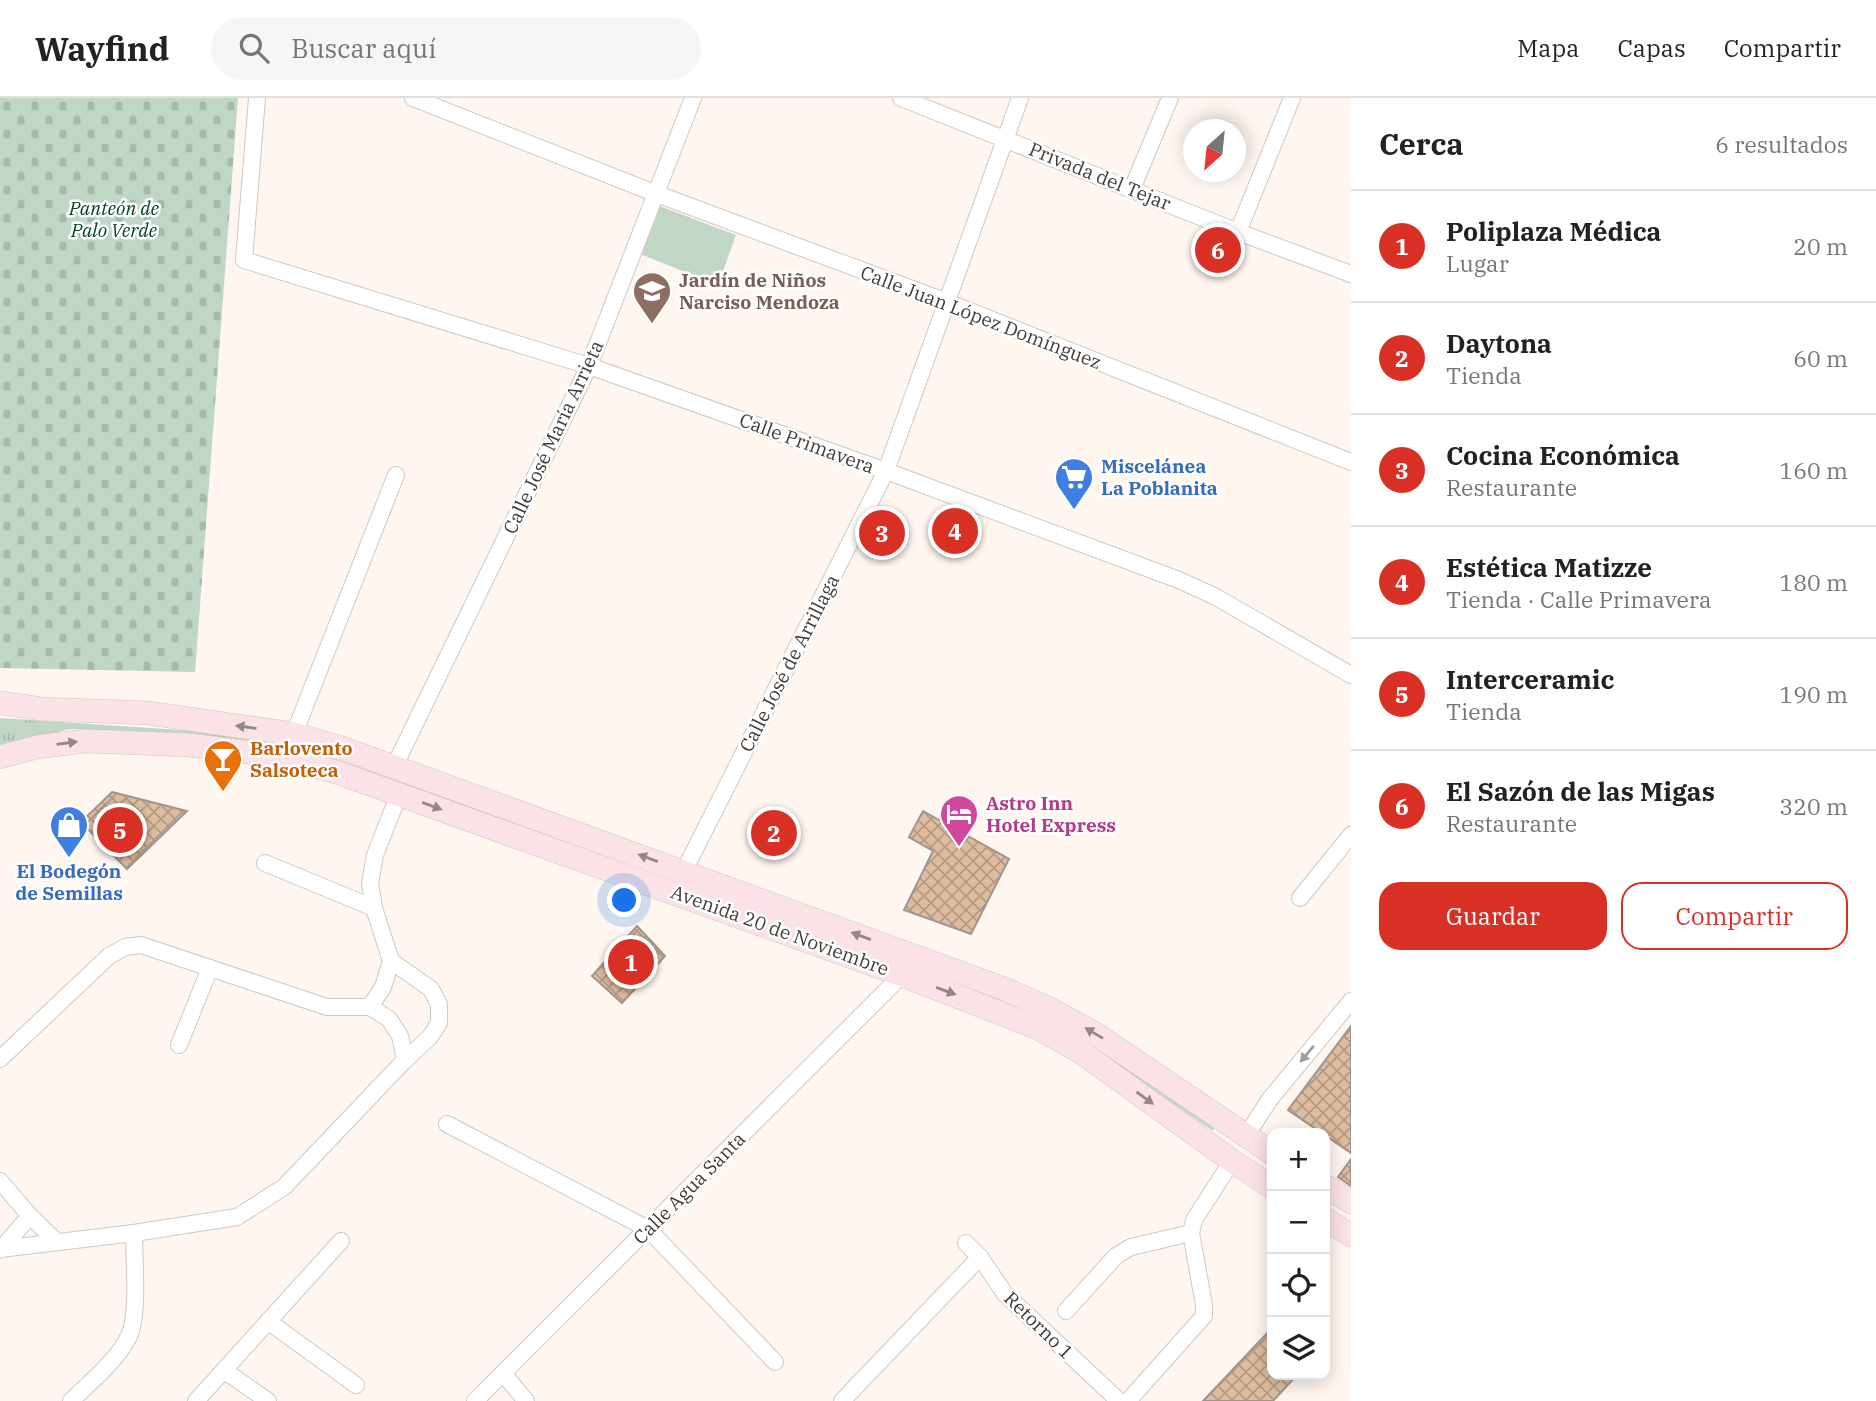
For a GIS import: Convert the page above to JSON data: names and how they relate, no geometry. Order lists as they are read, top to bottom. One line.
{"streets":{"main road":["Avenida 20 de Noviembre"],"street":["Privada del Tejar","Calle Juan López Domínguez","Calle José María Arrieta","Calle Primavera","Calle José de Arrillaga","Calle Agua Santa","Retorno 1"]},"crossings":[["Privada del Tejar","Calle José de Arrillaga"],["Calle Juan López Domínguez","Calle José María Arrieta"],["Calle Juan López Domínguez","Calle José de Arrillaga"],["Calle José María Arrieta","Calle Primavera"],["Calle José María Arrieta","Avenida 20 de Noviembre"],["Calle Primavera","Calle José de Arrillaga"],["Calle José de Arrillaga","Avenida 20 de Noviembre"],["Avenida 20 de Noviembre","Calle Agua Santa"]],"parks":["Panteón de Palo Verde"],"places":{"school or university":["Jardín de Niños Narciso Mendoza"],"supermarket":["Miscelánea La Poblanita"],"bar":["Barlovento Salsoteca"],"hotel":["Astro Inn Hotel Express"],"shop":["El Bodegón de Semillas"]},"north":"bottom left","page":{"header":"Wayfind","search":"Buscar aquí","nav":["Mapa","Capas","Compartir"],"heading":["Cerca","6 resultados"],"list":[{"mark":"1","name":"Poliplaza Médica","note":"Lugar","value":"20 m"},{"mark":"2","name":"Daytona","note":"Tienda","value":"60 m"},{"mark":"3","name":"Cocina Económica","note":"Restaurante","value":"160 m"},{"mark":"4","name":"Estética Matizze","note":"Tienda · Calle Primavera","value":"180 m"},{"mark":"5","name":"Interceramic","note":"Tienda","value":"190 m"},{"mark":"6","name":"El Sazón de las Migas","note":"Restaurante","value":"320 m"}],"pins":["6","4","3","5","2","1"],"buttons":["Guardar","Compartir"],"map_buttons":["+","−"]}}
